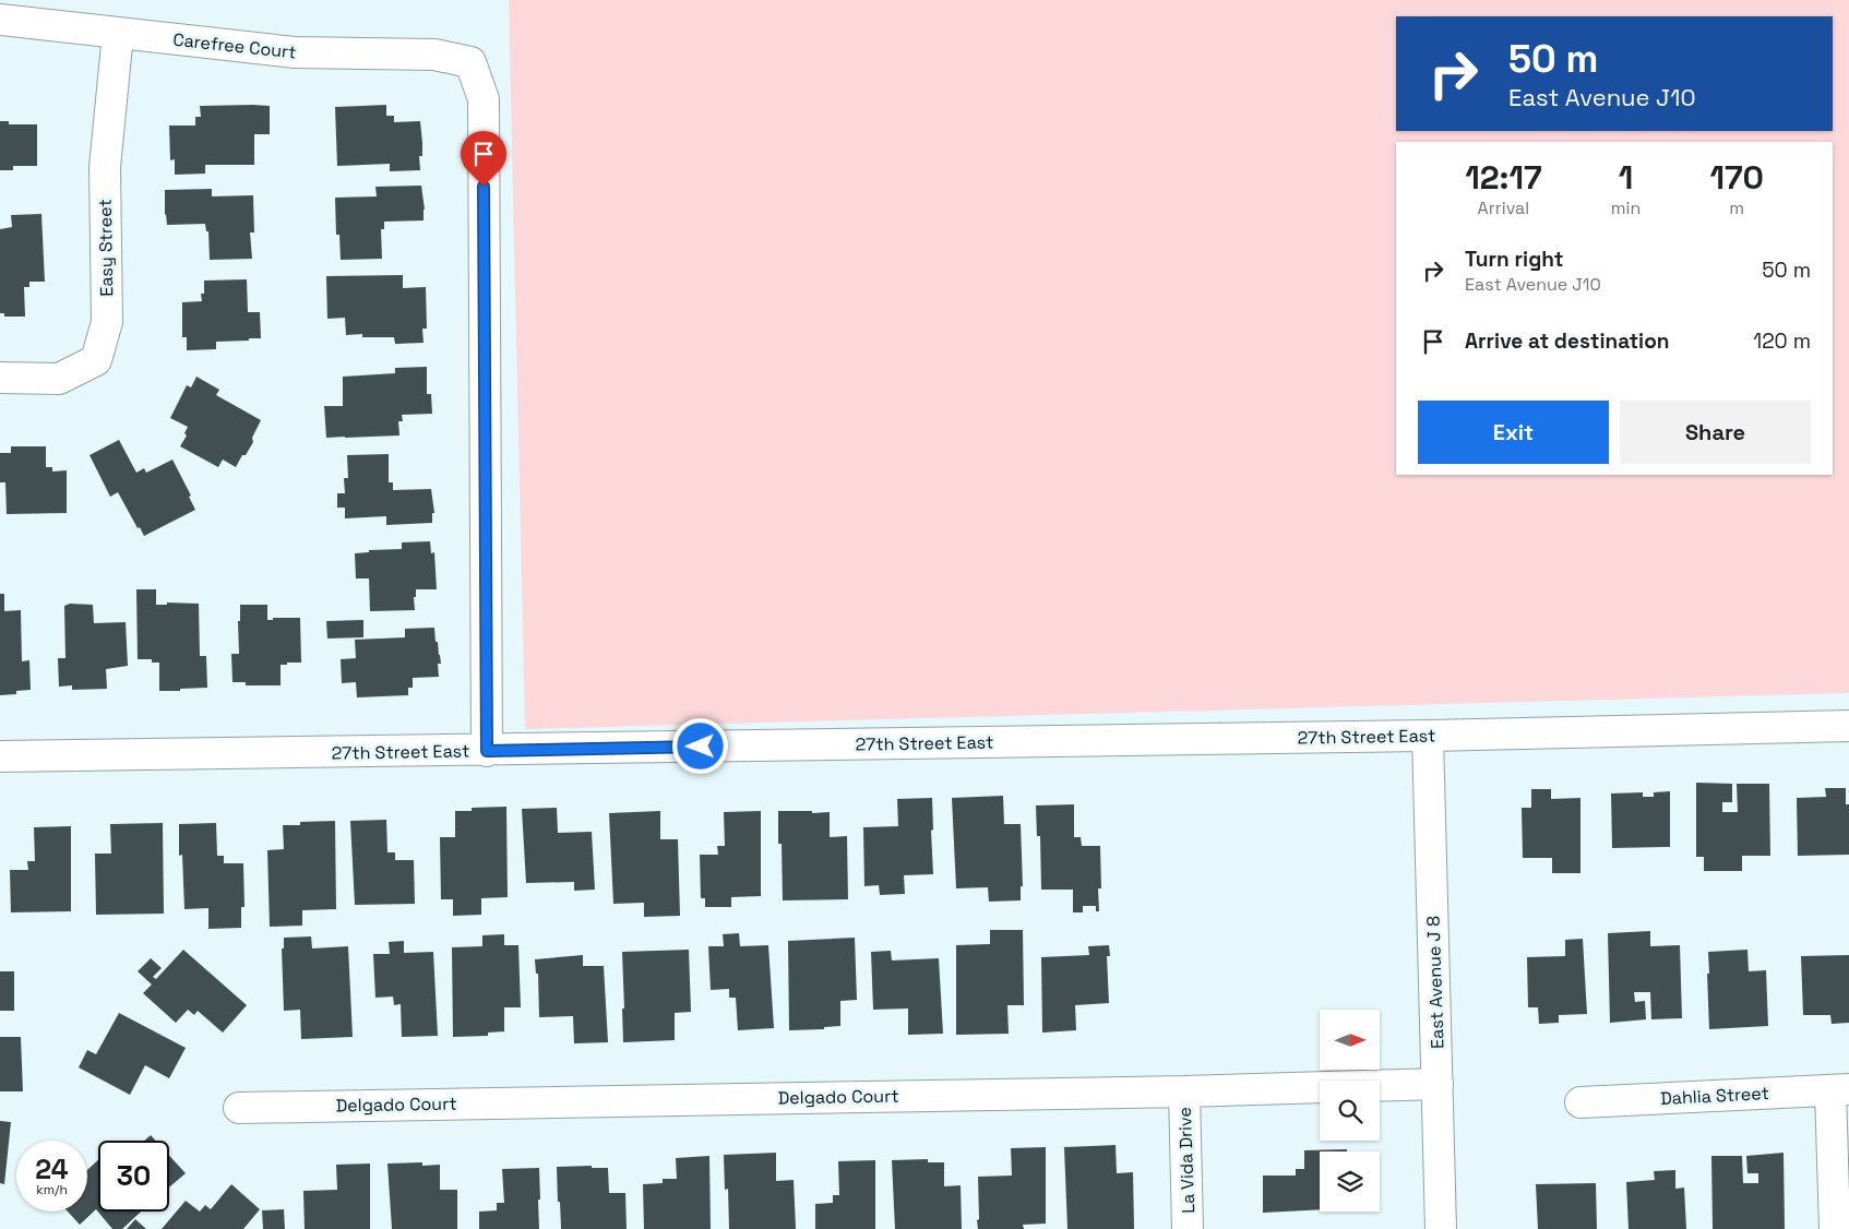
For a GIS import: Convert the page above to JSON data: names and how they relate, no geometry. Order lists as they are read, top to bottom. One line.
{"streets":{"street":["Carefree Court","Easy Street","27th Street East","East Avenue J 8","Dahlia Street","Delgado Court","La Vida Drive"]},"crossings":[["Carefree Court","Easy Street"],["Carefree Court","27th Street East"],["27th Street East","East Avenue J 8"],["East Avenue J 8","Delgado Court"],["Delgado Court","La Vida Drive"]],"north":"right","page":{"turn":["50 m","East Avenue J10"],"eta":["12:17","Arrival","1","min","170","m"],"list":[{"name":"Turn right","note":"East Avenue J10","value":"50 m"},{"name":"Arrive at destination","value":"120 m"}],"buttons":["Exit","Share"],"speed":"24 km/h","limit":"30"}}
